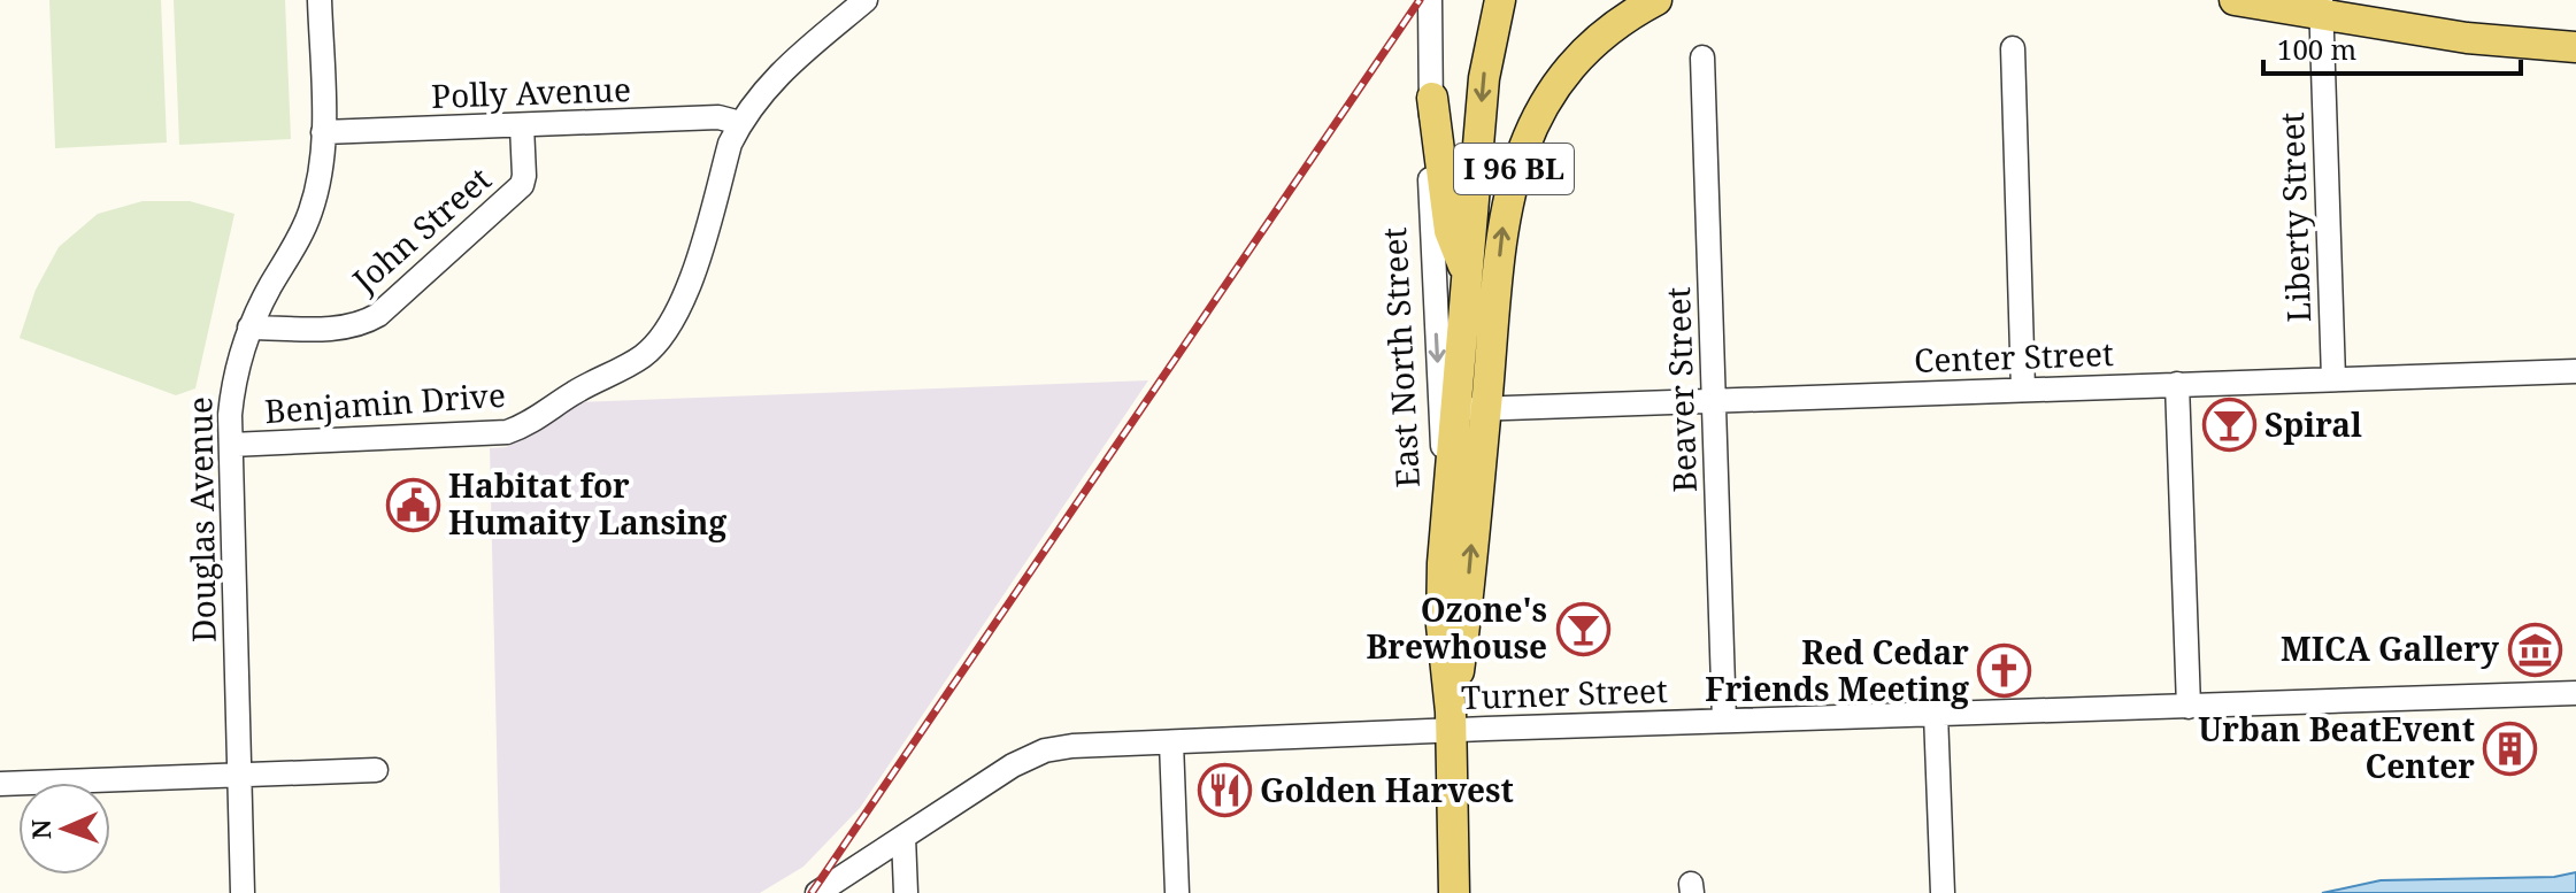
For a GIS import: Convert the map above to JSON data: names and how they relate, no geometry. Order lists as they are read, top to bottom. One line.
{"streets":{"main road":["I 96 BL","East North Street"],"street":["Polly Avenue","Liberty Street","John Street","Center Street","Beaver Street","Benjamin Drive","Douglas Avenue","Turner Street"]},"crossings":[["Polly Avenue","John Street"],["Polly Avenue","Benjamin Drive"],["Polly Avenue","Douglas Avenue"],["I 96 BL","East North Street"],["I 96 BL","Center Street"],["Liberty Street","Center Street"],["John Street","Douglas Avenue"],["East North Street","Center Street"],["East North Street","Turner Street"],["Center Street","Beaver Street"],["Beaver Street","Turner Street"],["Benjamin Drive","Douglas Avenue"]],"places":{"bar":["Spiral","Ozone's Brewhouse"],"public building":["Habitat for Humaity Lansing"],"museum":["MICA Gallery"],"church":["Red Cedar Friends Meeting"],"building":["Urban BeatEvent Center"],"restaurant":["Golden Harvest"]},"scale_bar":"100 m","north":"left"}
